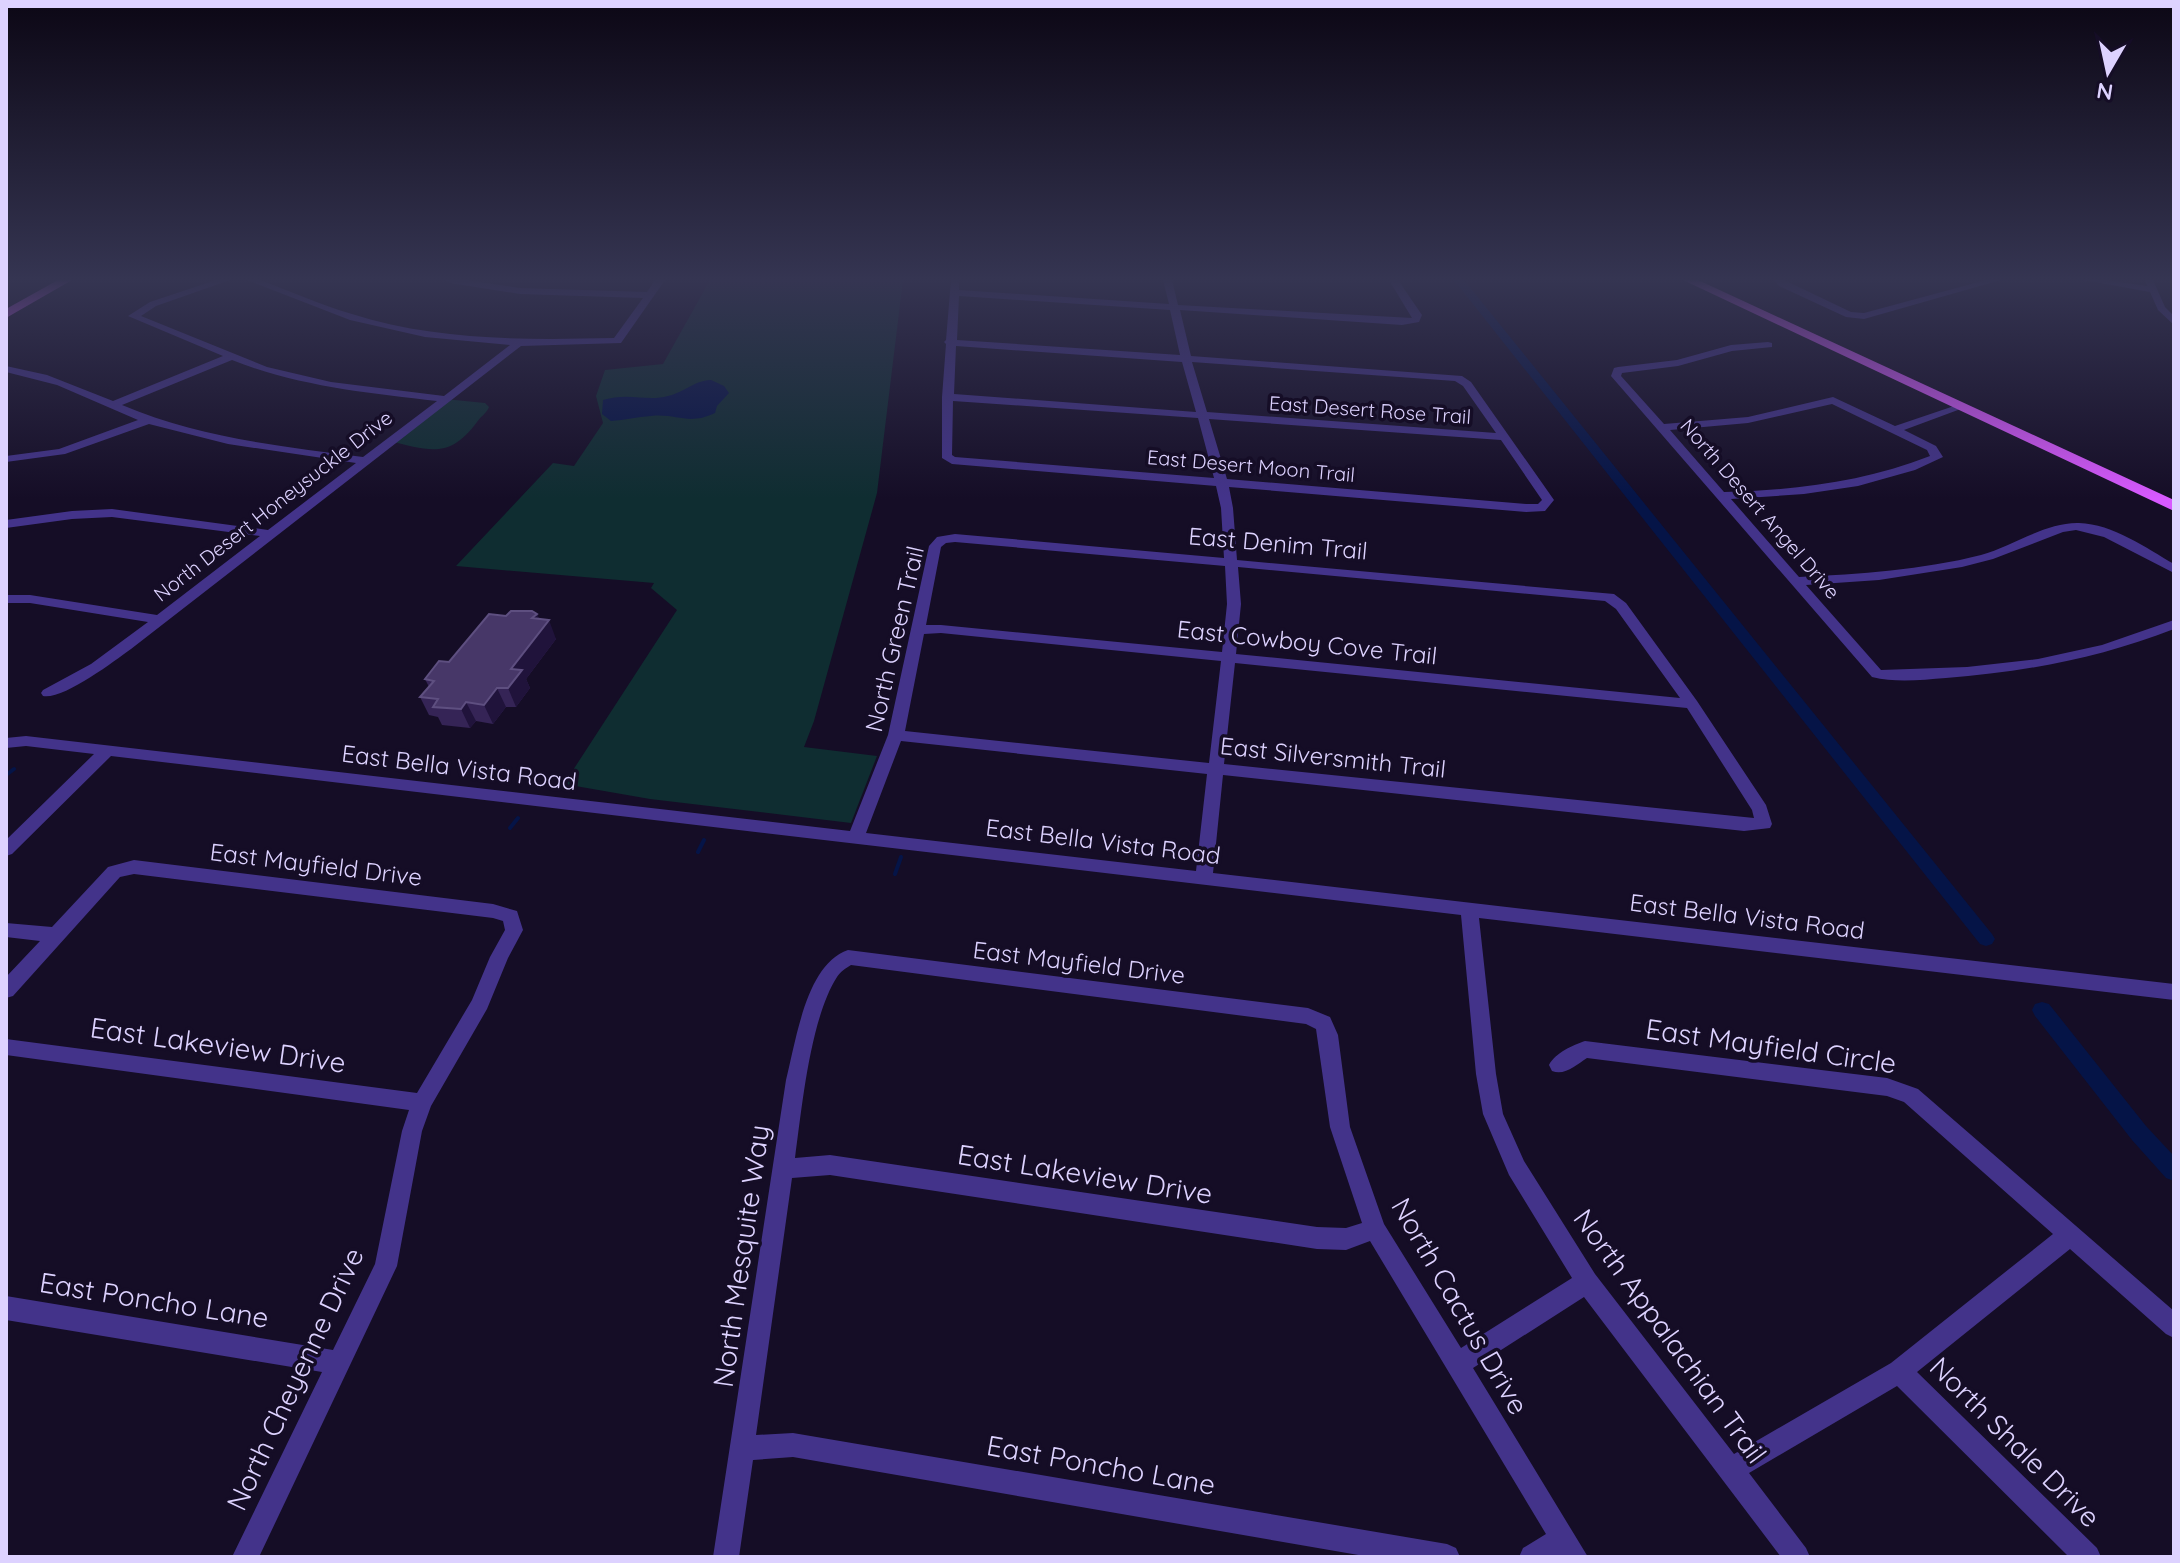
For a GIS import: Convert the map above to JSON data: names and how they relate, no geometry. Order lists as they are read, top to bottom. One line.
{"streets":{"street":["East Desert Rose Trail","East Desert Moon Trail","North Desert Honeysuckle Drive","North Desert Angel Drive","East Denim Trail","North Green Trail","East Cowboy Cove Trail","East Silversmith Trail","East Bella Vista Road","East Mayfield Drive","East Lakeview Drive","East Mayfield Circle","North Mesquite Way","East Poncho Lane","North Cactus Drive","North Appalachian Trail","North Cheyenne Drive","North Shale Drive"]},"crossings":[["East Desert Rose Trail","East Desert Moon Trail"],["East Denim Trail","North Green Trail"],["East Denim Trail","East Cowboy Cove Trail"],["East Denim Trail","East Silversmith Trail"],["North Green Trail","East Cowboy Cove Trail"],["North Green Trail","East Silversmith Trail"],["North Green Trail","East Bella Vista Road"],["East Cowboy Cove Trail","East Silversmith Trail"],["East Bella Vista Road","North Appalachian Trail"],["East Mayfield Drive","North Mesquite Way"],["East Mayfield Drive","North Cactus Drive"],["East Mayfield Drive","North Cheyenne Drive"],["East Lakeview Drive","North Mesquite Way"],["East Lakeview Drive","North Cactus Drive"],["East Lakeview Drive","North Cheyenne Drive"],["North Mesquite Way","East Poncho Lane"],["East Poncho Lane","North Cheyenne Drive"]],"north":"bottom"}
